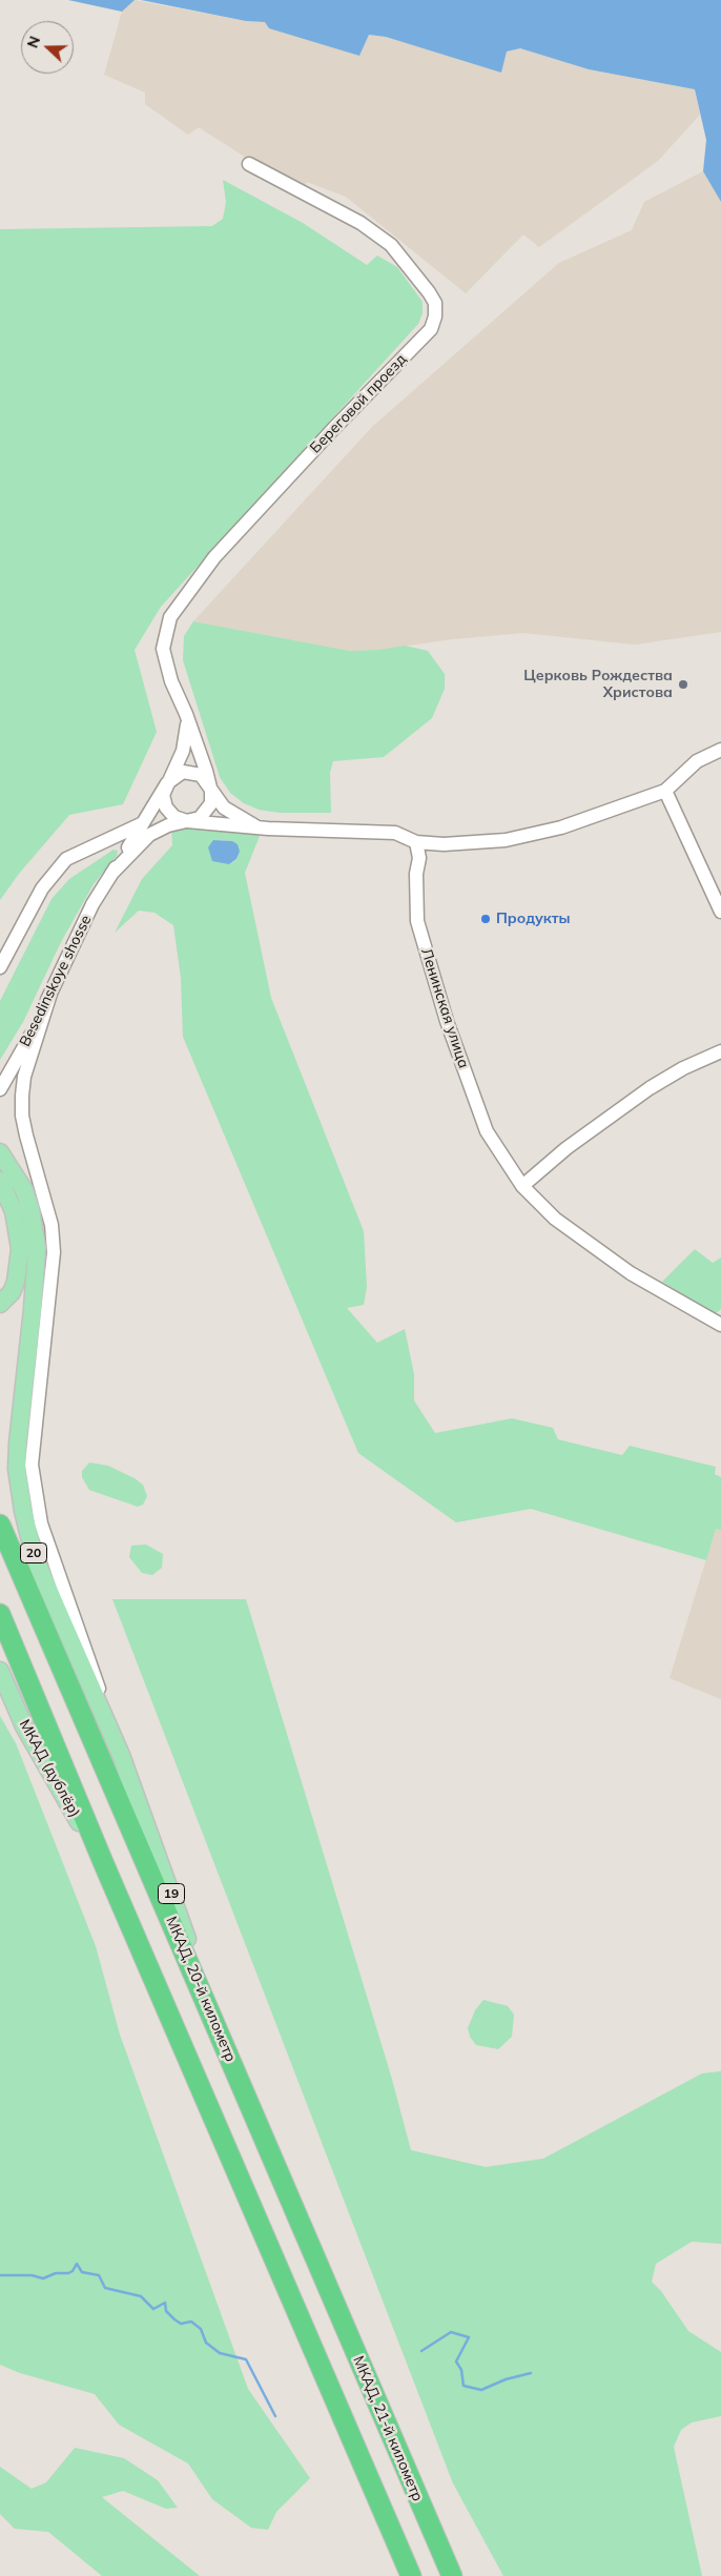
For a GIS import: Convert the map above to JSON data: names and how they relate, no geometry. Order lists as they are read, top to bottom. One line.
{"streets":{"highway":["МКАД, 20-й километр","МКАД, 21-й километр"],"main road":["20","МКАД (дублёр)","19"],"street":["Береговой проезд","Besedinskoye shosse","Ленинская улица"]},"crossings":[["Береговой проезд","Besedinskoye shosse"],["Besedinskoye shosse","19"],["20","19"],["19","МКАД, 20-й километр"],["МКАД, 20-й километр","МКАД, 21-й километр"]],"places":["Церковь Рождества Христова","Продукты"],"north":"left"}
